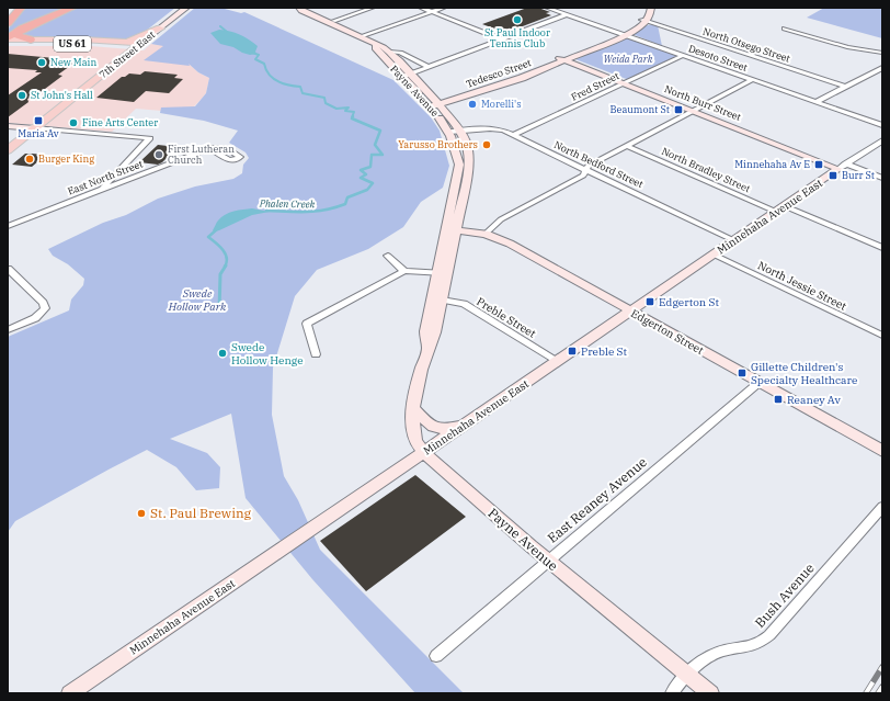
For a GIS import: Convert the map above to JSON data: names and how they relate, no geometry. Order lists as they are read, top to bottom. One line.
{"streets":{"main road":["US 61","7th Street East"],"street":["North Otsego Street","Desoto Street","Tedesco Street","Fred Street","Payne Avenue","North Burr Street","North Bedford Street","North Bradley Street","East North Street","Minnehaha Avenue East","North Jessie Street","Preble Street","Edgerton Street","East Reaney Avenue","Bush Avenue"]},"crossings":[["US 61","7th Street East"],["North Otsego Street","Tedesco Street"],["Desoto Street","Tedesco Street"],["Desoto Street","Fred Street"],["Tedesco Street","Payne Avenue"],["Tedesco Street","North Burr Street"],["Fred Street","North Burr Street"],["Fred Street","North Bedford Street"],["Payne Avenue","North Bedford Street"],["Payne Avenue","Minnehaha Avenue East"],["Payne Avenue","Preble Street"],["Payne Avenue","Edgerton Street"],["Payne Avenue","East Reaney Avenue"],["Payne Avenue","Bush Avenue"],["North Burr Street","Minnehaha Avenue East"],["North Bedford Street","Minnehaha Avenue East"],["North Bradley Street","Minnehaha Avenue East"],["Minnehaha Avenue East","North Jessie Street"],["Minnehaha Avenue East","Preble Street"],["Minnehaha Avenue East","Edgerton Street"],["Edgerton Street","East Reaney Avenue"]],"water":["Phalen Creek"],"parks":["Weida Park","Swede Hollow Park"],"places":{"other":["St Paul Indoor Tennis Club","New Main","St John's Hall","Morelli's","Fine Arts Center","Yarusso Brothers","First Lutheran Church","Burger King","Swede Hollow Henge","St. Paul Brewing"],"transit":["Beaumont St","Maria Av","Minnehaha Av E","Burr St","Edgerton St","Preble St","Gillette Children's Specialty Healthcare","Reaney Av"]}}
